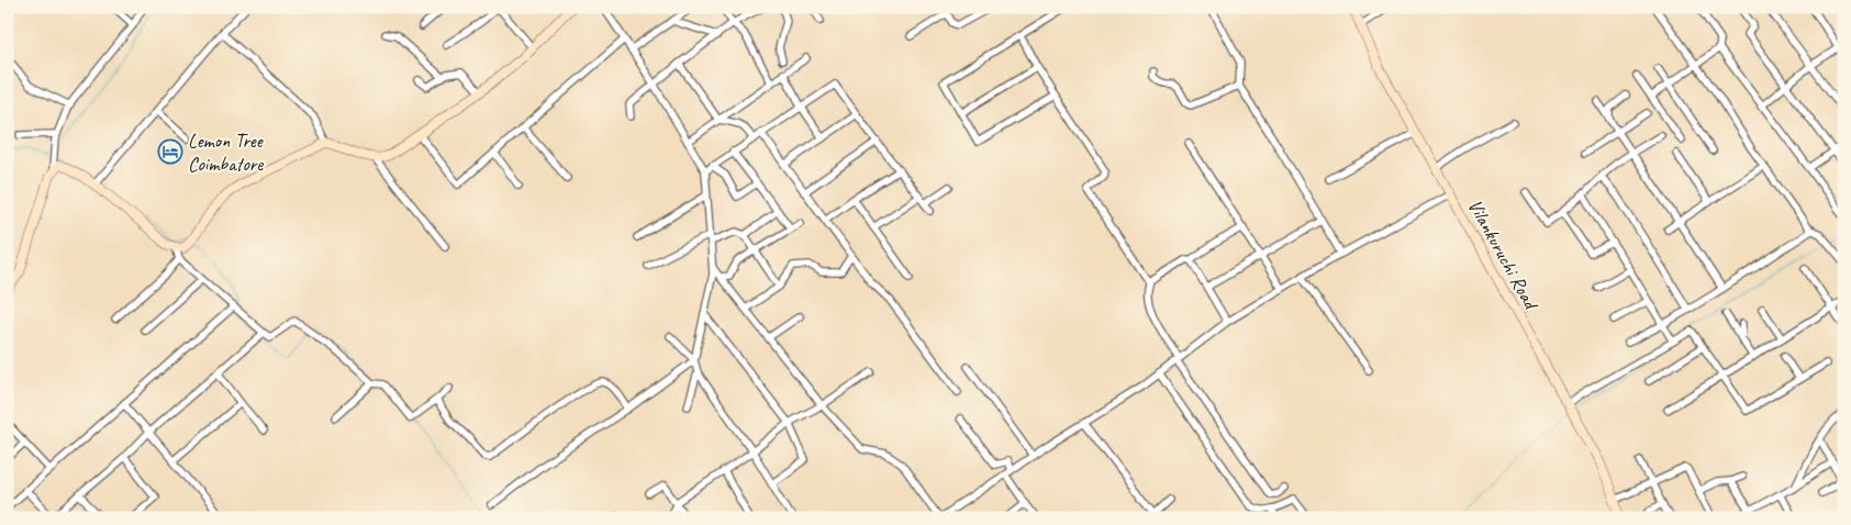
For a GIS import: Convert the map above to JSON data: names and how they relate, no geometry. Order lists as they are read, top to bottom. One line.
{"streets":{"main road":["Vilankuruchi Road"]},"places":{"hotel":["Lemon Tree Coimbatore"]}}
